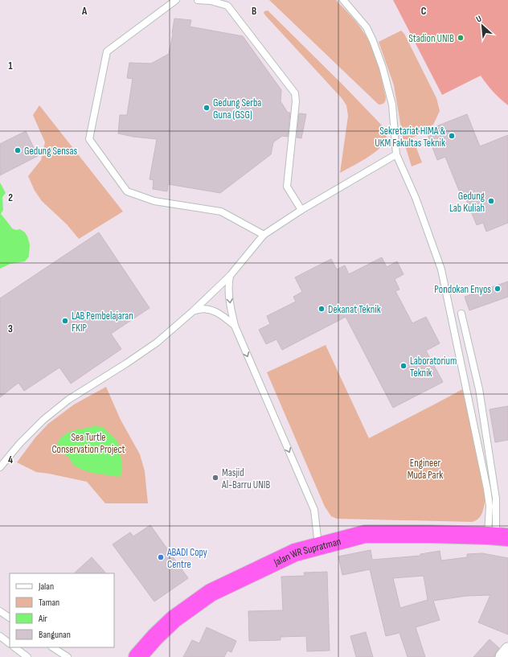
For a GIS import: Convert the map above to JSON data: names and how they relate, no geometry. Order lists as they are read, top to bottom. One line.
{"streets":{"highway":["Jalan WR Supratman"]},"parks":["Sea Turtle Conservation Project","Engineer Muda Park"],"places":["Stadion UNIB","Gedung Serba Guna (GSG)","Sekretariat HIMA & UKM Fakultas Teknik","Gedung Sensas","Gedung Lab Kuliah","Pondokan Enyos","Dekanat Teknik","LAB Pembelajaran FKIP","Laboratorium Teknik","Masjid Al-Barru UNIB","ABADI Copy Centre"],"legend":["Jalan","Taman","Air","Bangunan"],"north":"top left","grid":{"columns":["A","B","C"],"rows":["1","2","3","4"]}}
